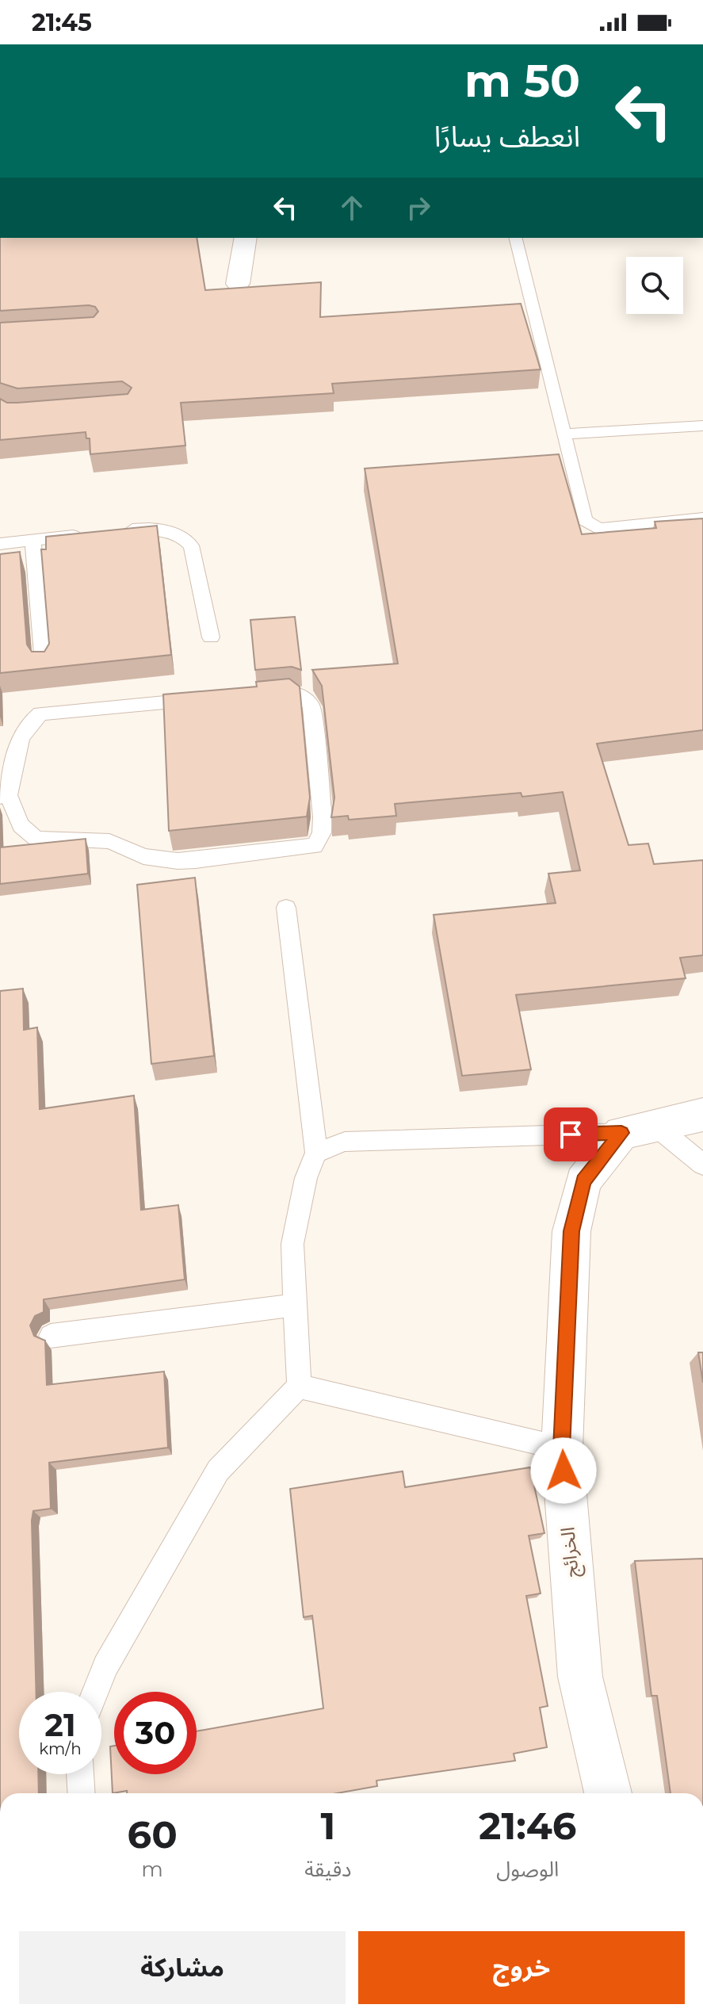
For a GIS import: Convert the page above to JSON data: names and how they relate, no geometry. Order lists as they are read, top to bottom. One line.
{"streets":{"street":["الخرائج"]},"page":{"status":"21:45","turn":["50 m","انعطف يسارًا"],"speed":"21 km/h","limit":"30","eta":["21:46","الوصول","1","دقيقة","60","m"],"buttons":["خروج","مشاركة"]}}
